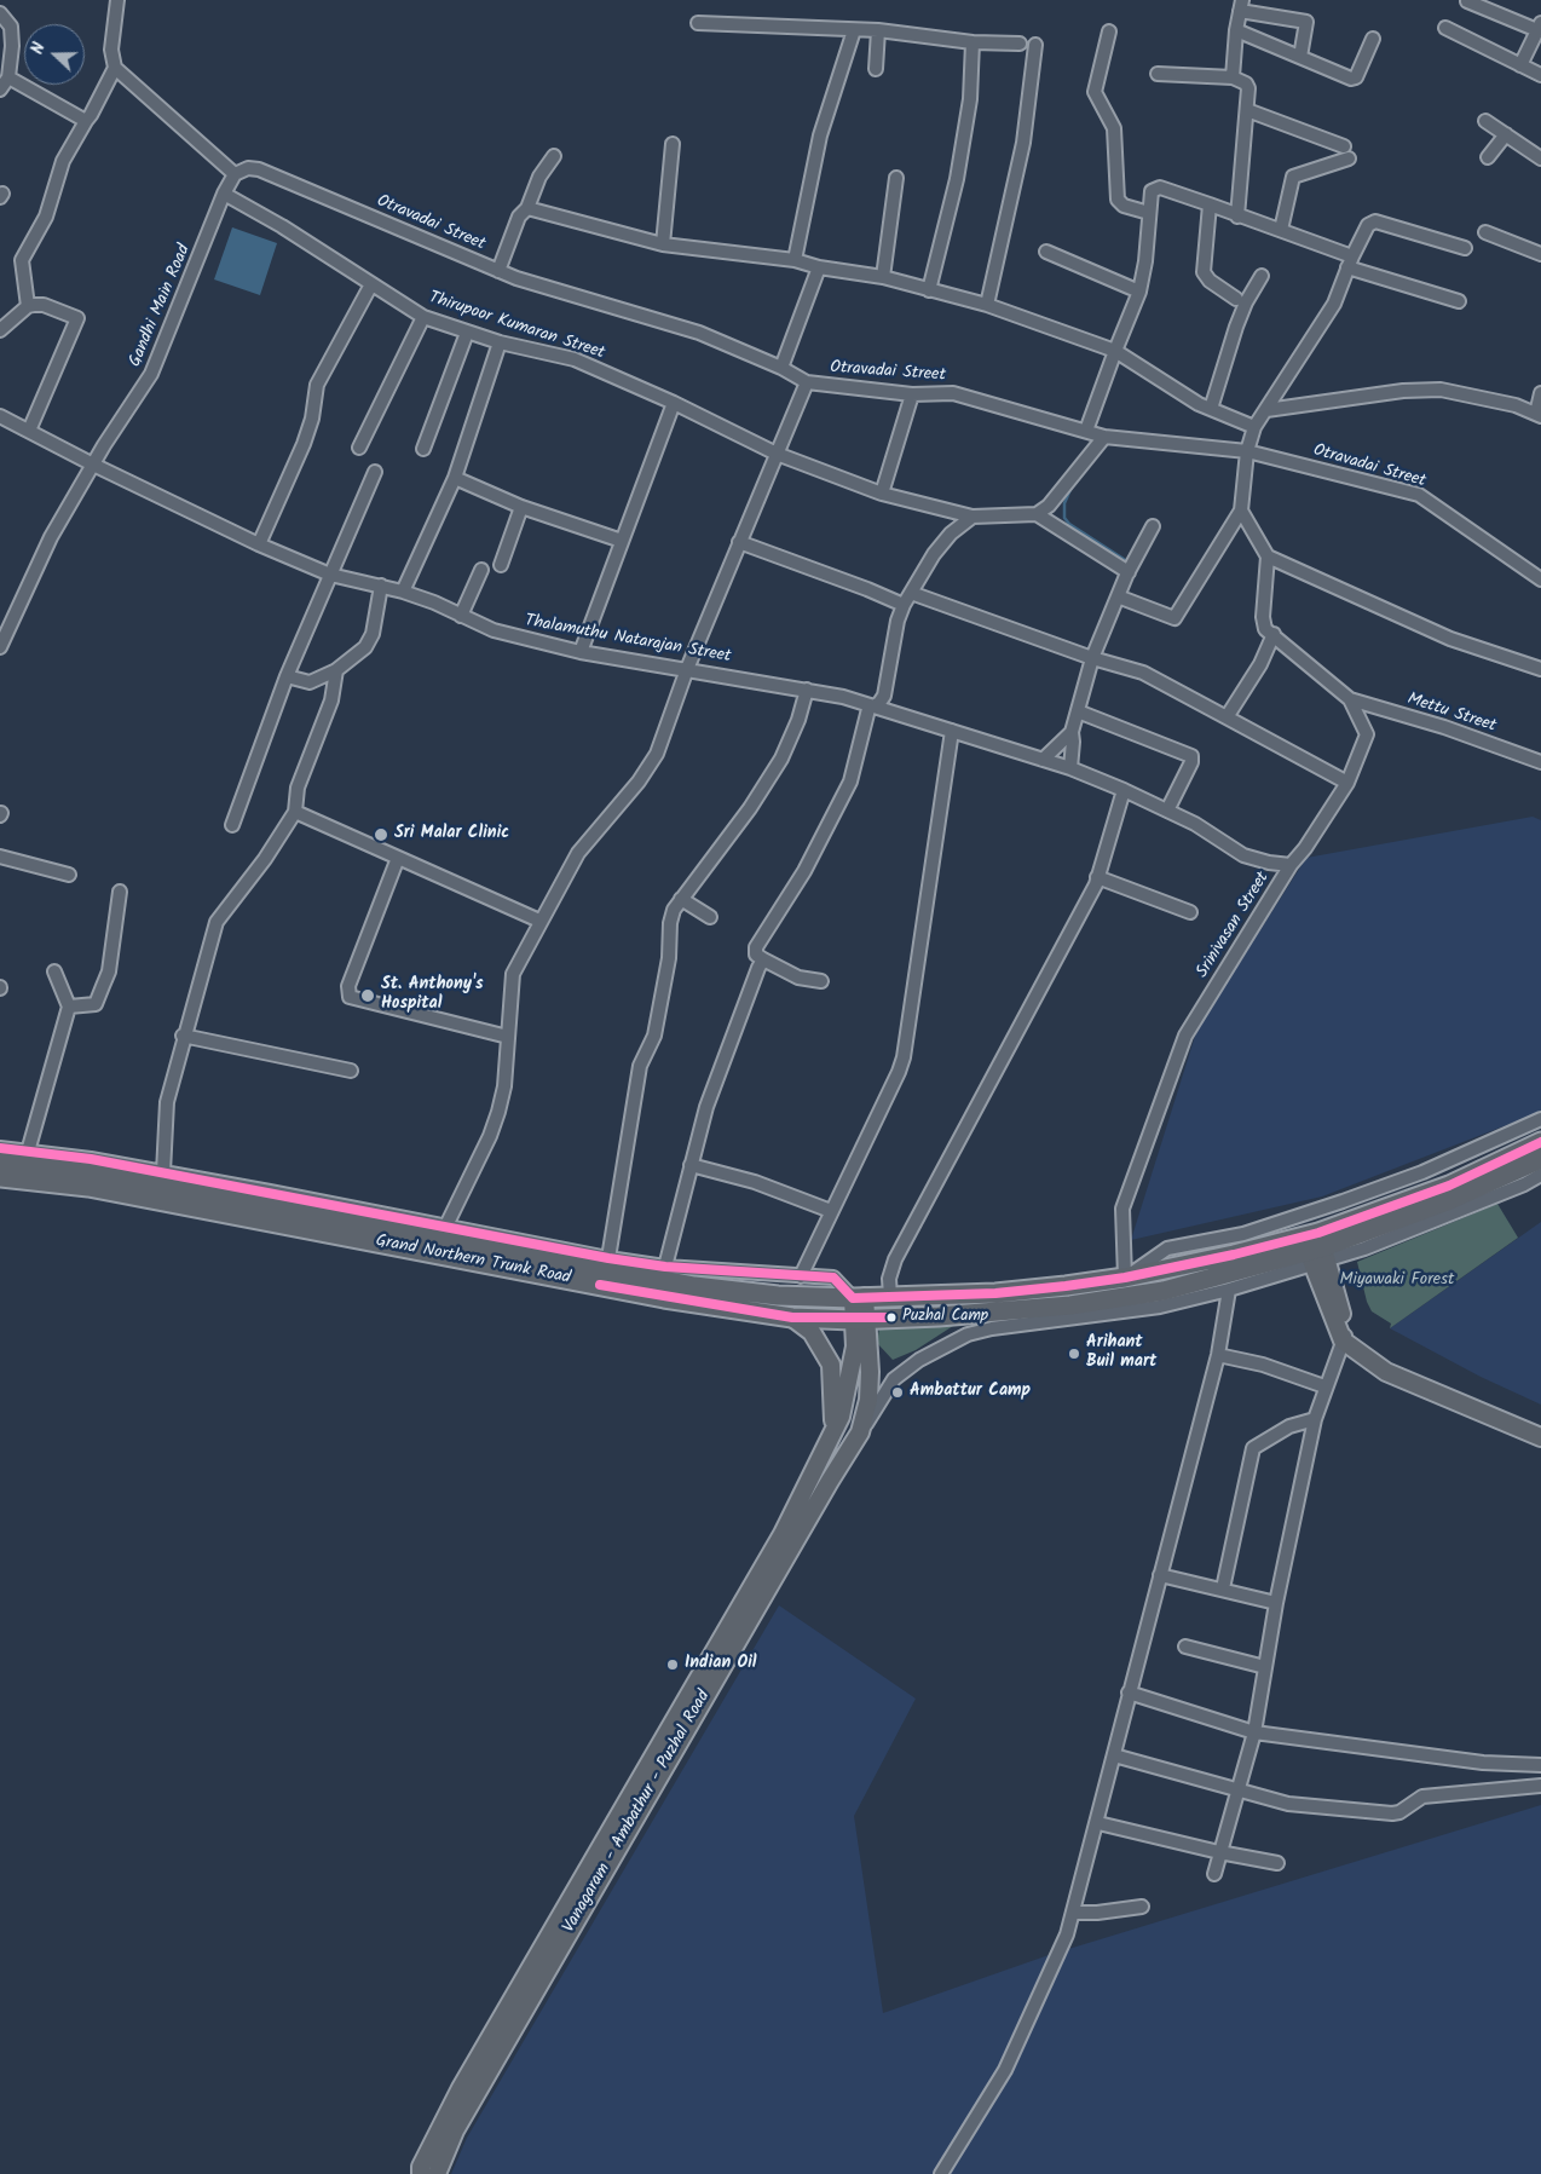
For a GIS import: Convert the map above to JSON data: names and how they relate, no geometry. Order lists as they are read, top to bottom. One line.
{"streets":{"highway":["Grand Northern Trunk Road"],"main road":["Vanagaram - Ambathur - Puzhal Road"],"street":["Otravadai Street","Gandhi Main Road","Thirupoor Kumaran Street","Thalamuthu Natarajan Street","Mettu Street","Srinivasan Street"]},"crossings":[["Otravadai Street","Gandhi Main Road"],["Gandhi Main Road","Thirupoor Kumaran Street"],["Gandhi Main Road","Thalamuthu Natarajan Street"],["Thalamuthu Natarajan Street","Srinivasan Street"],["Mettu Street","Srinivasan Street"],["Srinivasan Street","Grand Northern Trunk Road"],["Grand Northern Trunk Road","Vanagaram - Ambathur - Puzhal Road"]],"parks":["Miyawaki Forest"],"places":["Sri Malar Clinic","St. Anthony's Hospital","Puzhal Camp","Arihant Buil mart","Ambattur Camp","Indian Oil"],"north":"left"}
